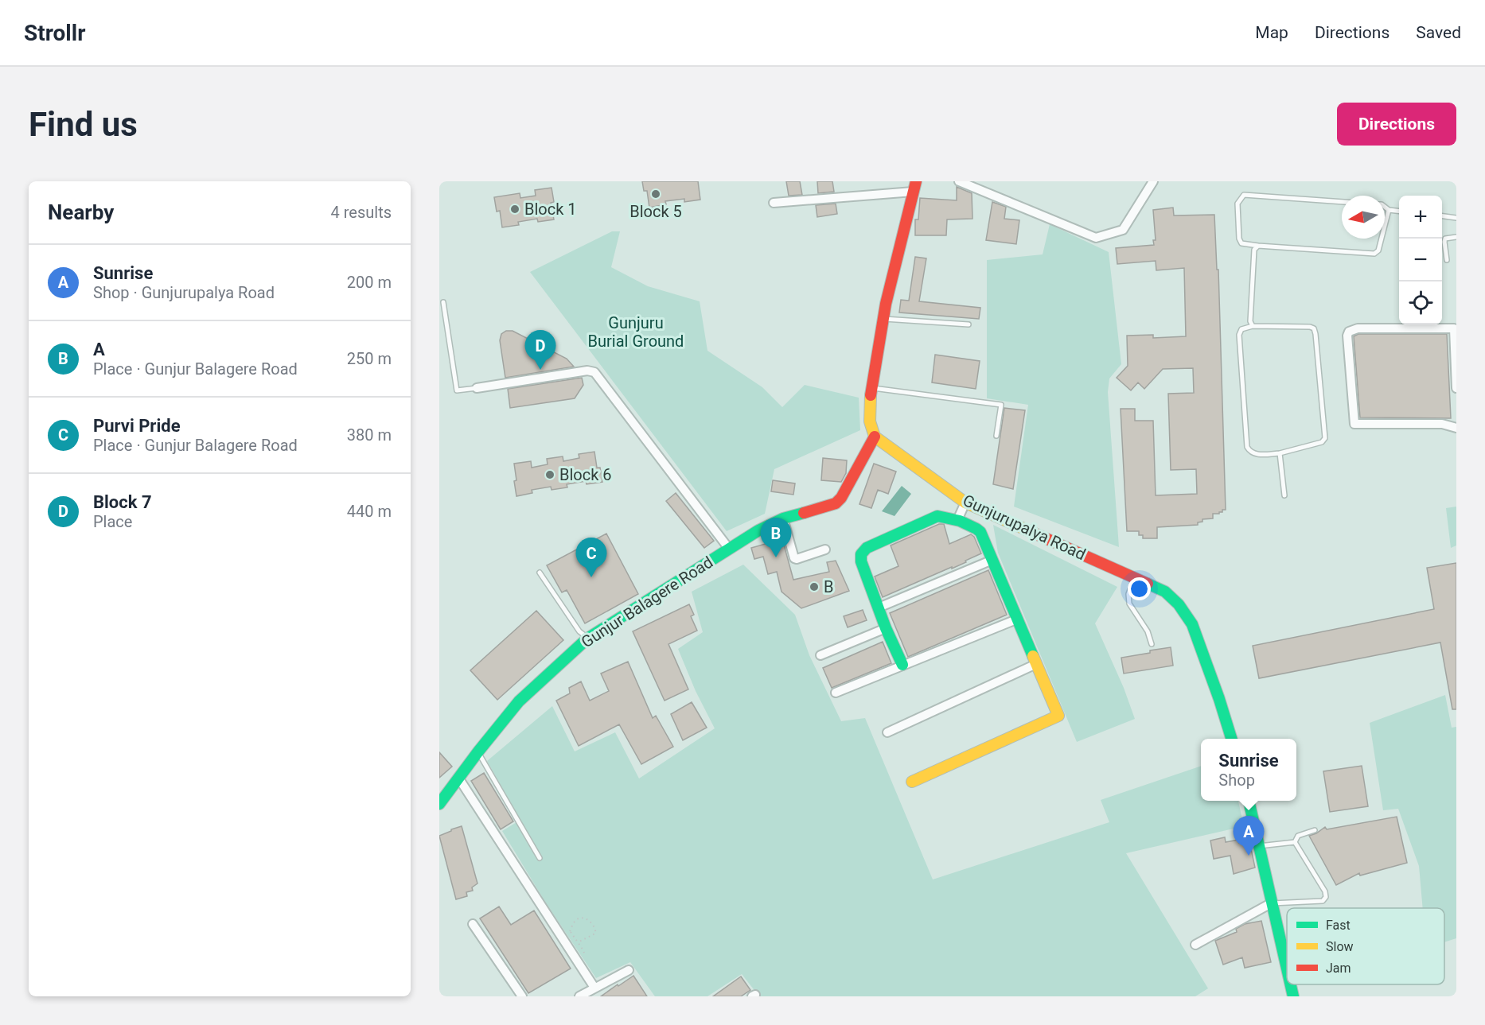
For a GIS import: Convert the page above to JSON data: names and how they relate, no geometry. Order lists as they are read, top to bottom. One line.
{"streets":{"street":["Gunjurupalya Road","Gunjur Balagere Road"]},"crossings":[["Gunjurupalya Road","Gunjur Balagere Road"]],"parks":["Gunjuru Burial Ground"],"places":["Block 5","Block 1","Block 6","B"],"legend":["Fast","Slow","Jam"],"north":"left","page":{"header":"Strollr","nav":["Map","Directions","Saved"],"buttons":"Directions","title":"Find us","heading":["Nearby","4 results"],"map_buttons":["+","−"],"list":[{"mark":"A","name":"Sunrise","note":"Shop · Gunjurupalya Road","value":"200 m"},{"mark":"B","name":"A","note":"Place · Gunjur Balagere Road","value":"250 m"},{"mark":"C","name":"Purvi Pride","note":"Place · Gunjur Balagere Road","value":"380 m"},{"mark":"D","name":"Block 7","note":"Place","value":"440 m"}],"pins":["D","B","C","A"],"popup":["Sunrise","Shop"]}}
